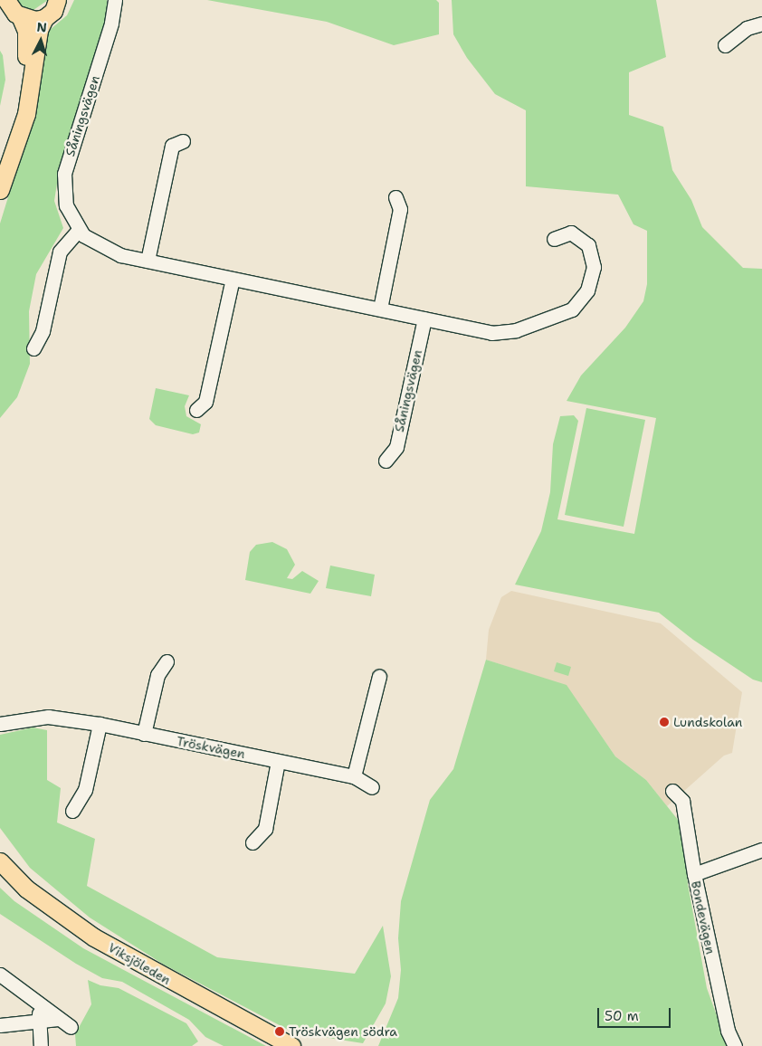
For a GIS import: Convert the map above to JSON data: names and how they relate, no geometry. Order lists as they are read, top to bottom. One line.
{"streets":{"main road":["Viksjöleden"],"street":["Såningsvägen","Tröskvägen","Bondevägen"]},"places":["Lundskolan","Tröskvägen södra"],"scale_bar":"50 m","north":"top"}
